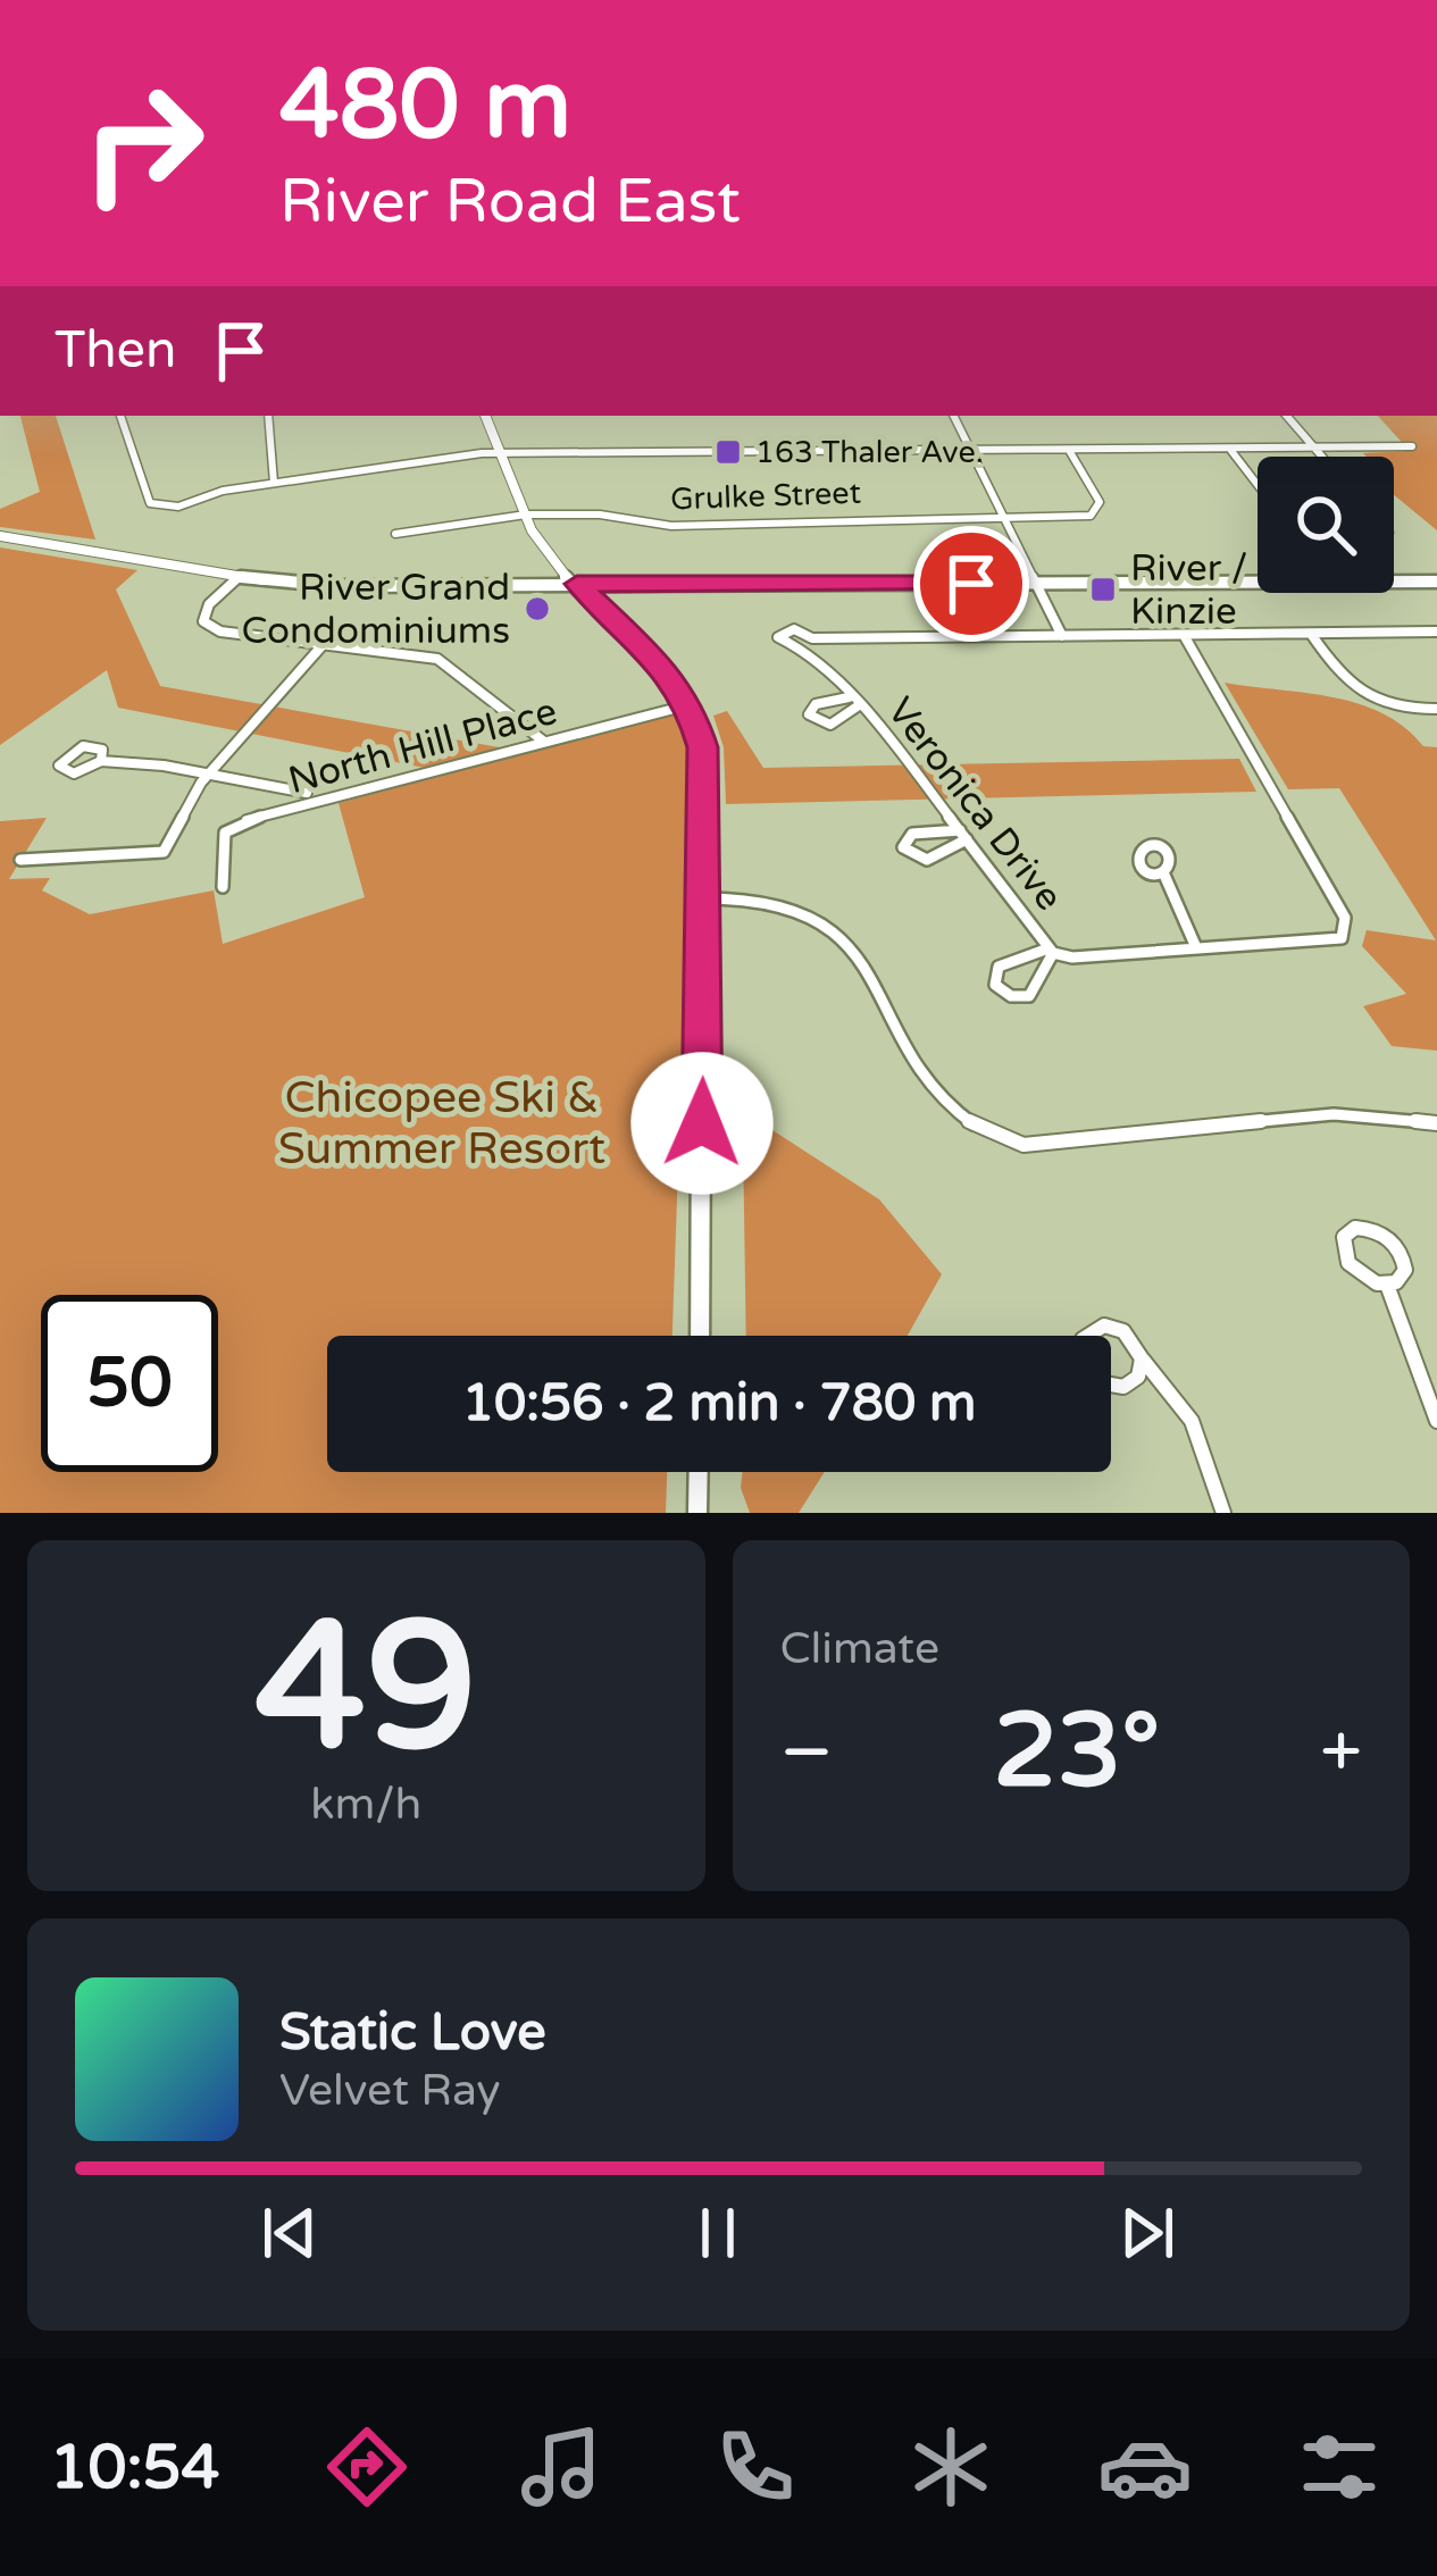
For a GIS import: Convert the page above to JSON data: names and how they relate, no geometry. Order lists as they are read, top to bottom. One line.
{"streets":{"street":["Grulke Street","North Hill Place","Veronica Drive"]},"parks":["Chicopee Ski & Summer Resort"],"places":{"transit":["163 Thaler Ave.","River / Kinzie"],"other":["River Grand Condominiums"]},"page":{"turn":["480 m","River Road East"],"then":"Then","limit":"50","trip":"10:56 · 2 min · 780 m","tile":[["49","km/h"],"Climate"],"heat":["−","23°","+"],"song":["Static Love","Velvet Ray"],"tabs":"10:54"}}
